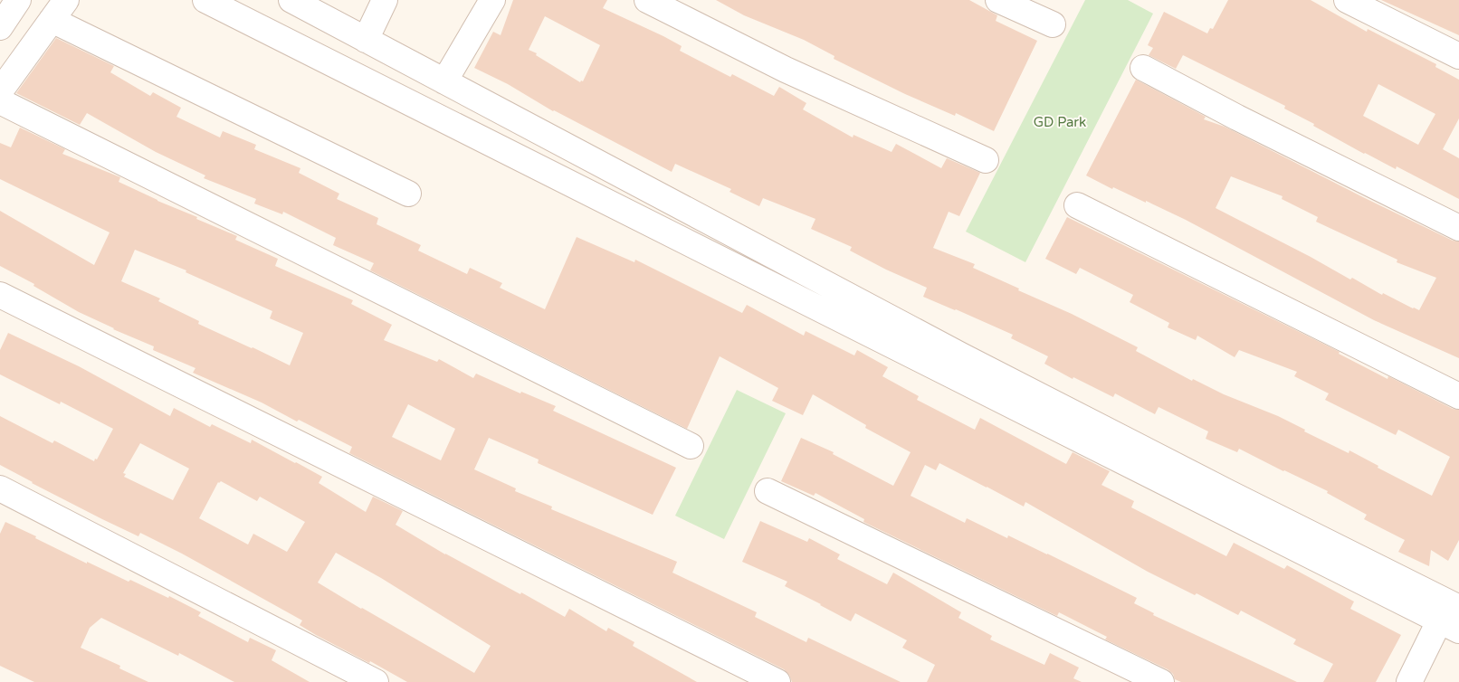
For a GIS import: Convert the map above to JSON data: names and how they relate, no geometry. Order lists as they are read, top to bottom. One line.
{"parks":["GD Park"]}
